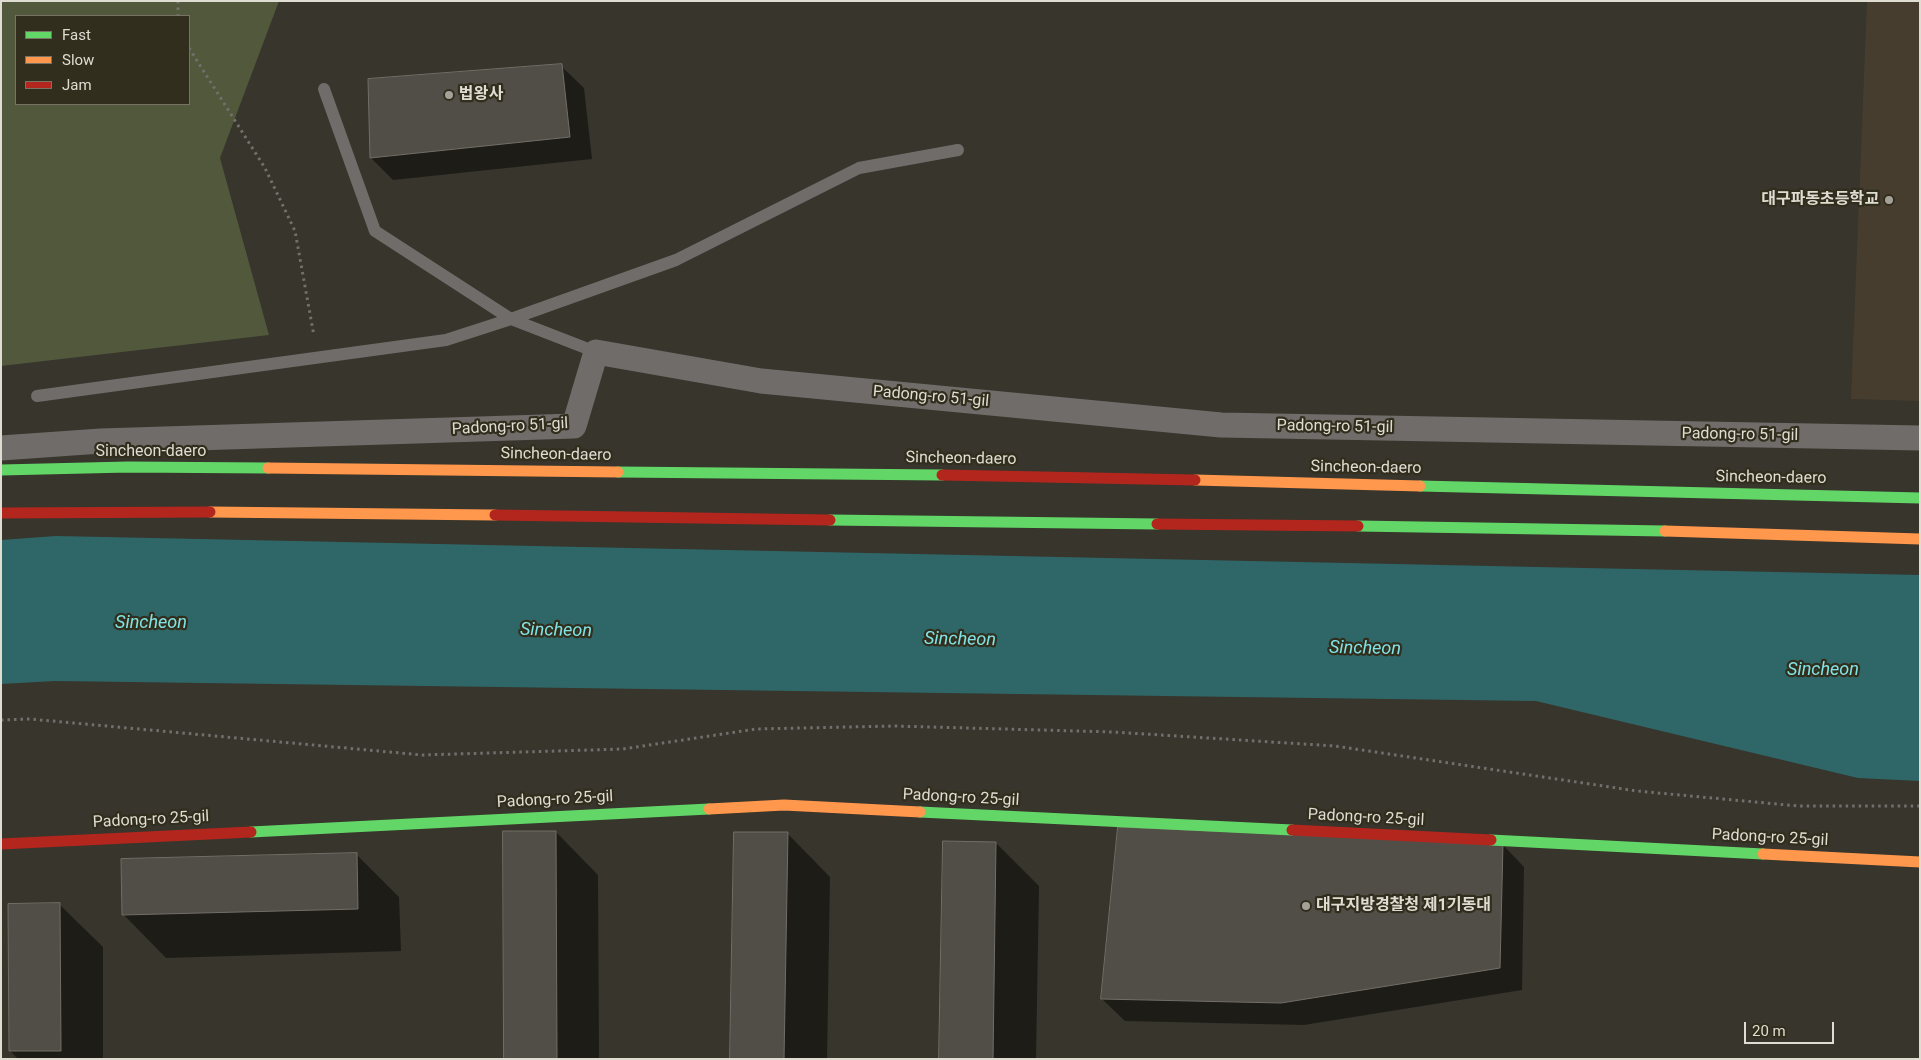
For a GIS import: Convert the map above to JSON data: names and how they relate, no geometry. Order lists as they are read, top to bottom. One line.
{"streets":{"main road":["Sincheon-daero","Padong-ro 25-gil"],"street":["Padong-ro 51-gil"]},"water":["Sincheon"],"places":["법왕사","대구파동초등학교","대구지방경찰청 제1기동대"],"legend":["Fast","Slow","Jam"],"scale_bar":"20 m"}
